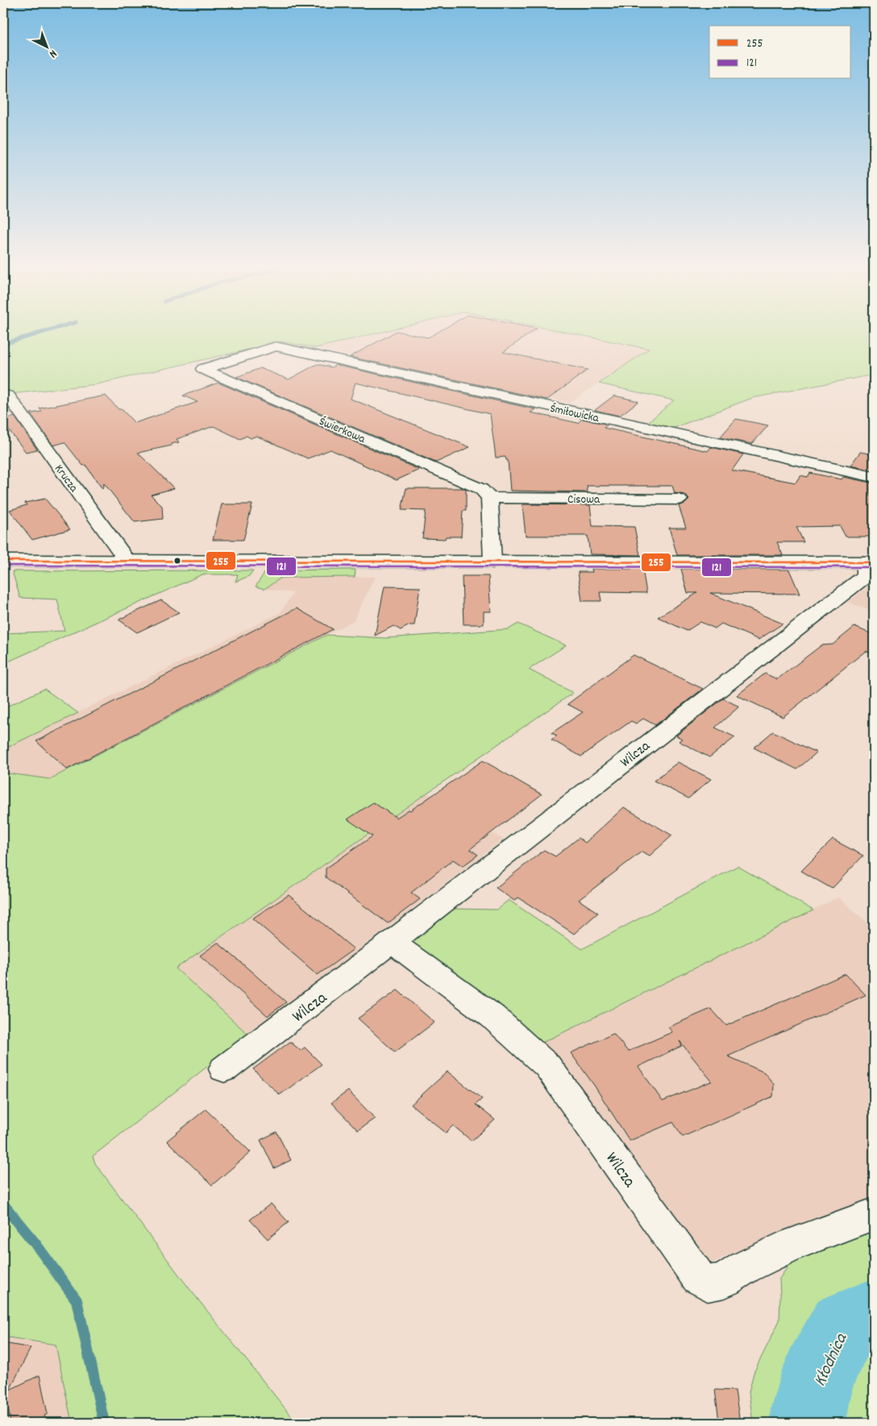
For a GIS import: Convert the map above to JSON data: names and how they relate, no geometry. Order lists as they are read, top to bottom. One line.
{"streets":{"street":["Śmiłowicka","Świerkowa","Krucza","Cisowa","Wilcza"]},"crossings":[["Śmiłowicka","Świerkowa"],["Świerkowa","Cisowa"]],"water":["Kłodnica"],"lines":["transit line 255","transit line 121"],"legend":["255","121"],"north":"bottom right"}
